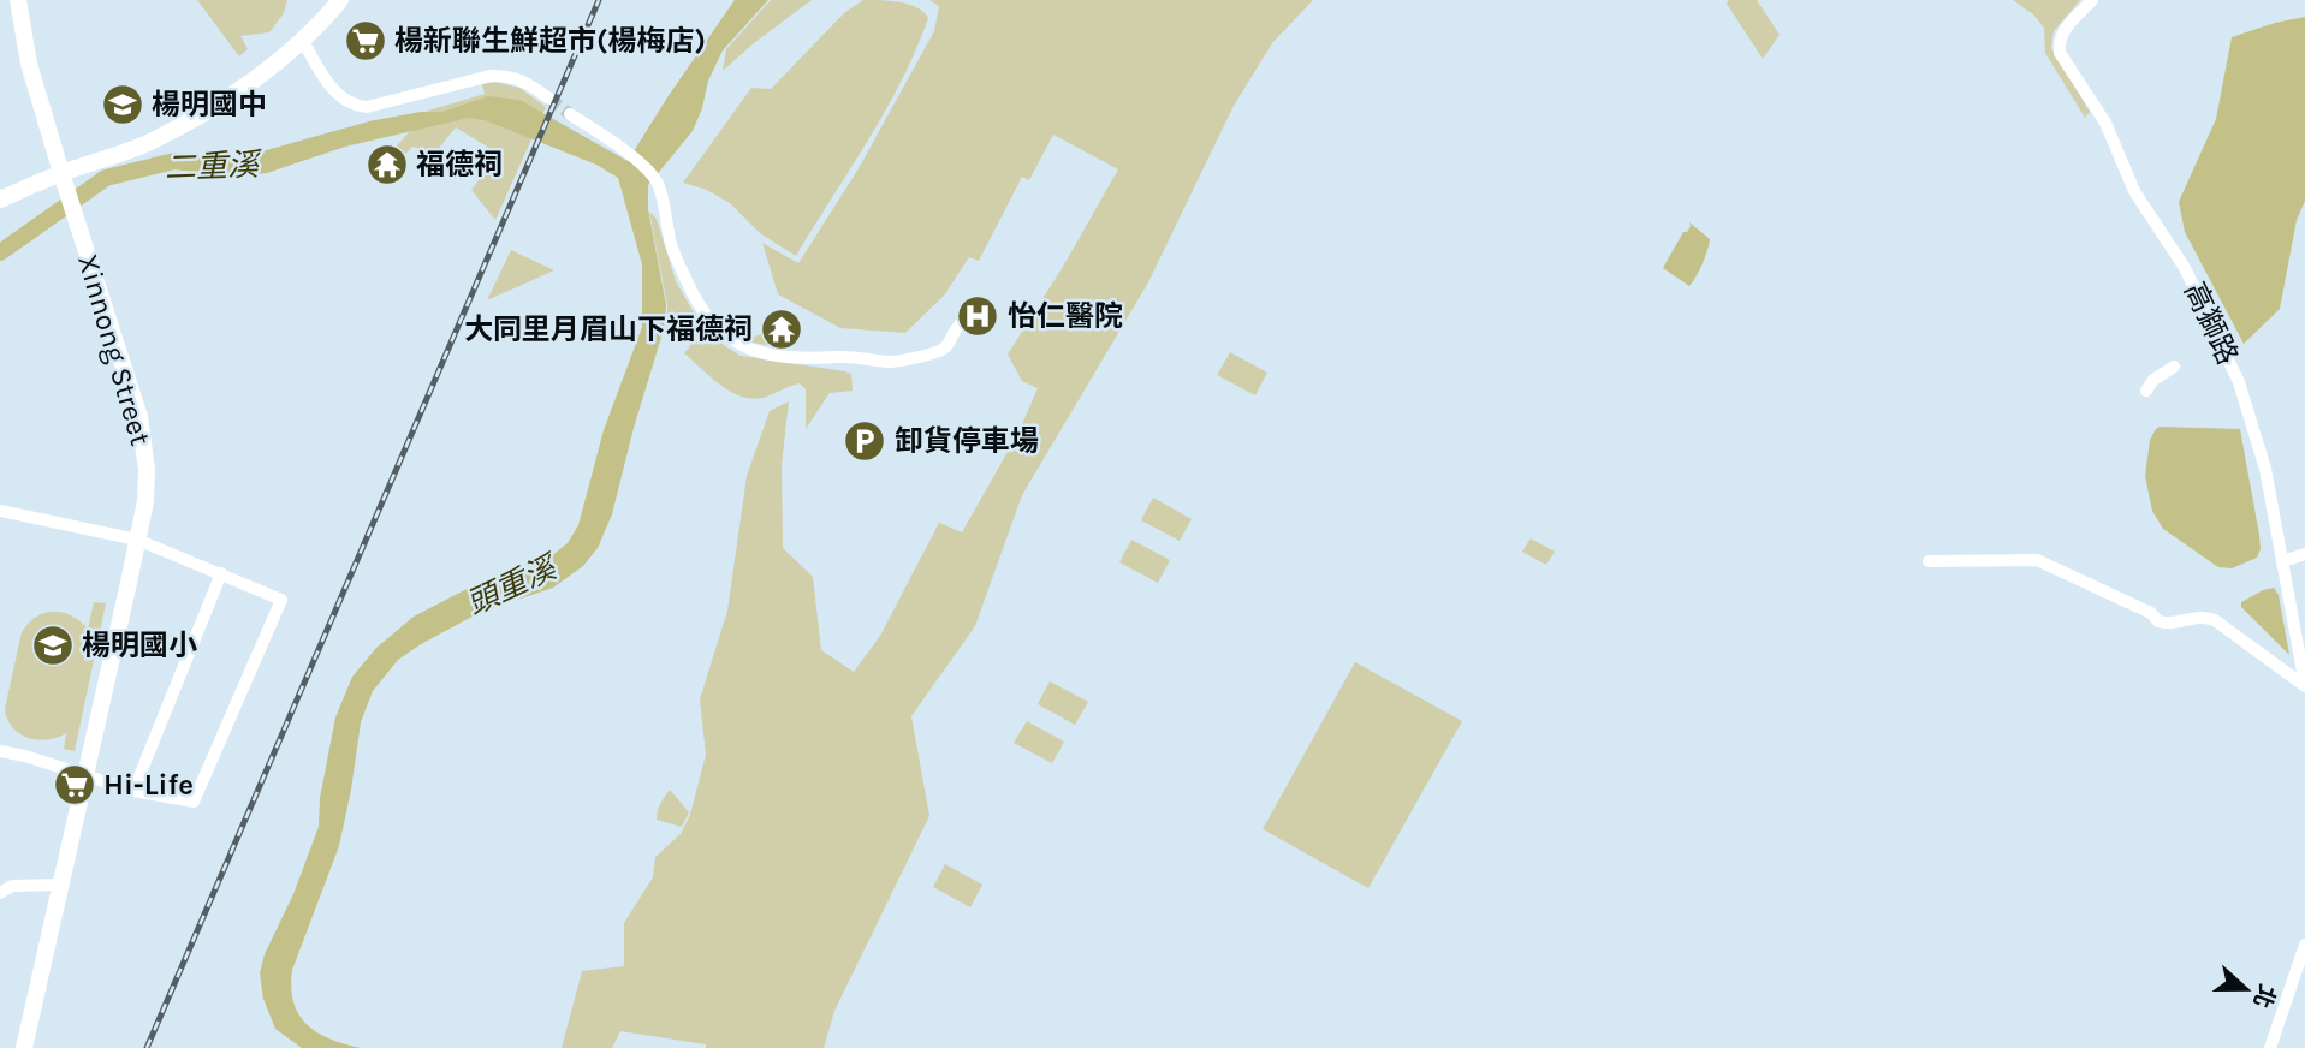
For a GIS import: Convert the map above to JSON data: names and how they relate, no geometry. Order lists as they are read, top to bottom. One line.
{"streets":{"street":["高獅路","Xinnong Street"]},"water":["二重溪","頭重溪"],"places":{"supermarket":["楊新聯生鮮超市(楊梅店)","Hi-Life"],"school or university":["楊明國中","楊明國小"],"temple":["福德祠","大同里月眉山下福德祠"],"hospital":["怡仁醫院"],"parking":["卸貨停車場"]},"north":"right"}
